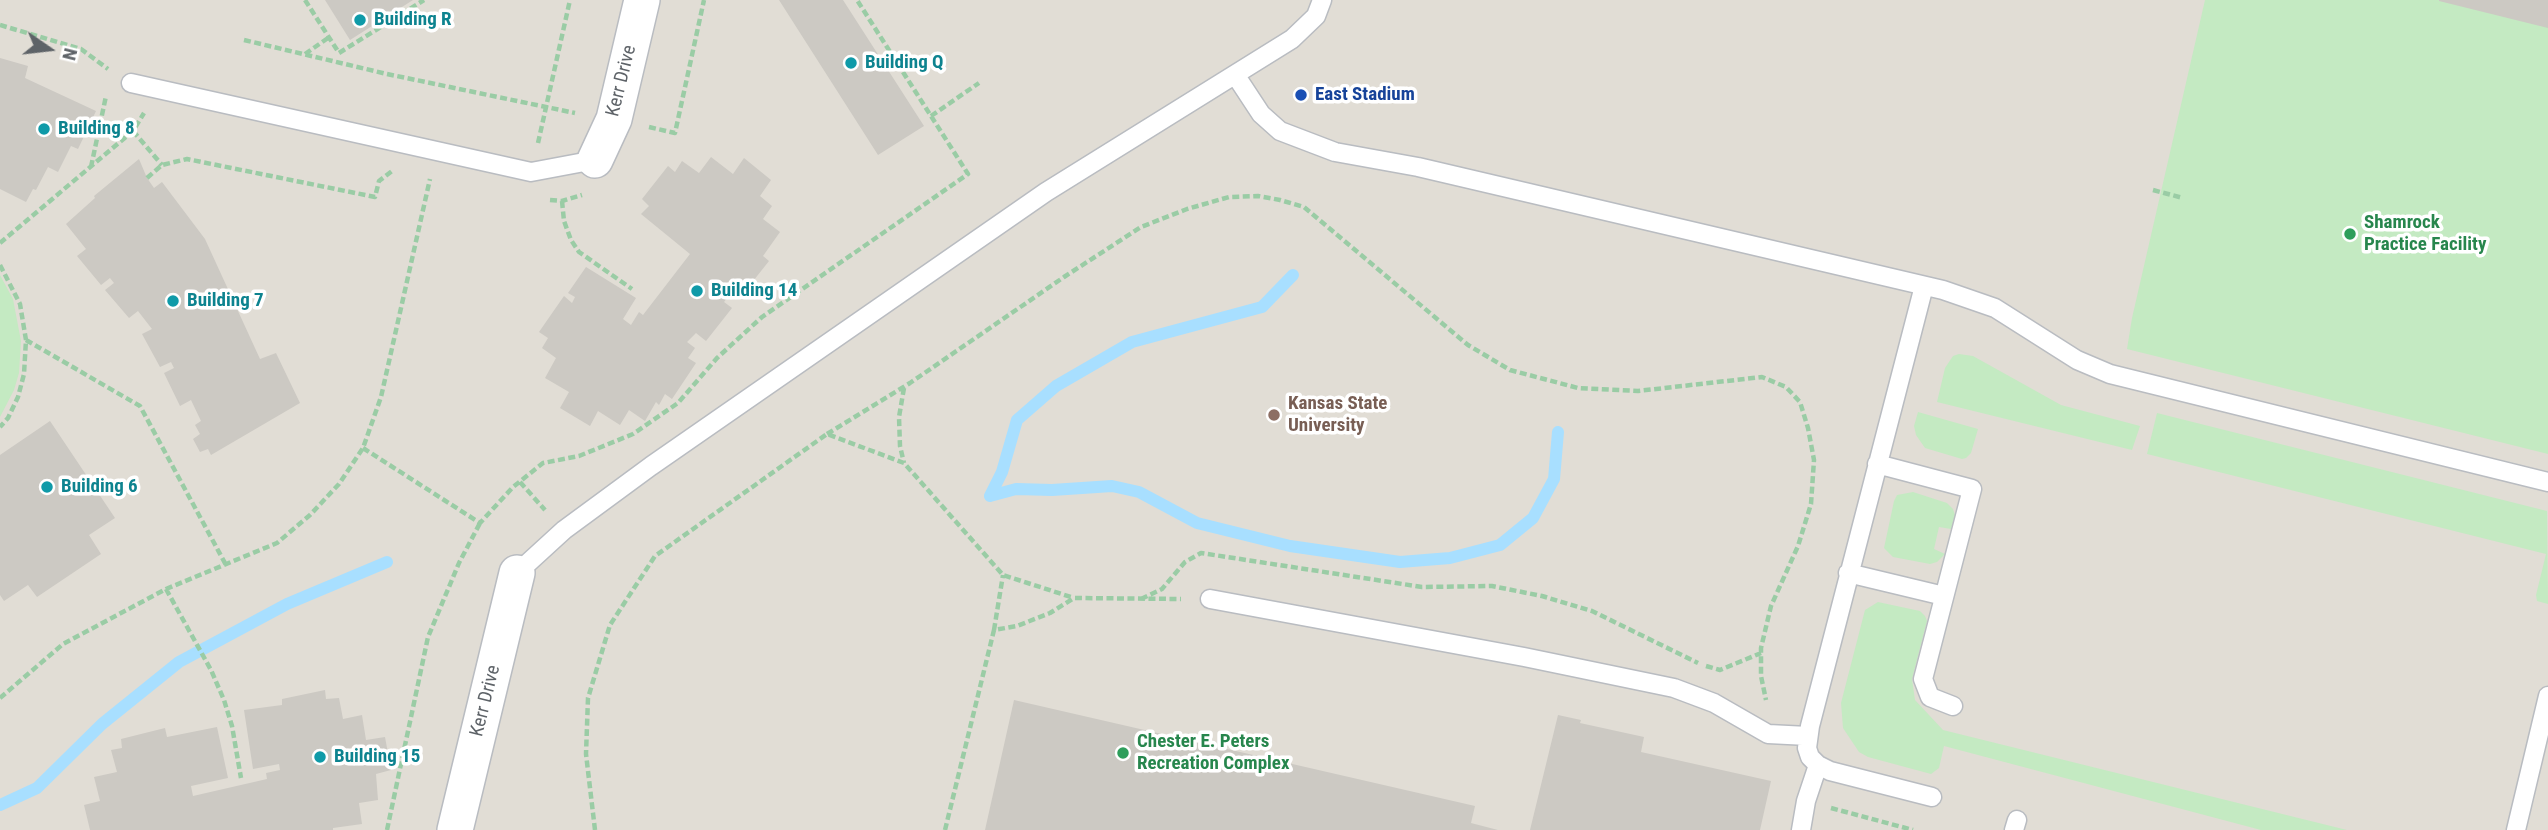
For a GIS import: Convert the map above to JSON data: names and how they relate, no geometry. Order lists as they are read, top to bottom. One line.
{"streets":{"street":["Kerr Drive"]},"places":["Building R","Building Q","East Stadium","Building 8","Shamrock Practice Facility","Building 14","Building 7","Kansas State University","Building 6","Chester E. Peters Recreation Complex","Building 15"],"north":"right"}
